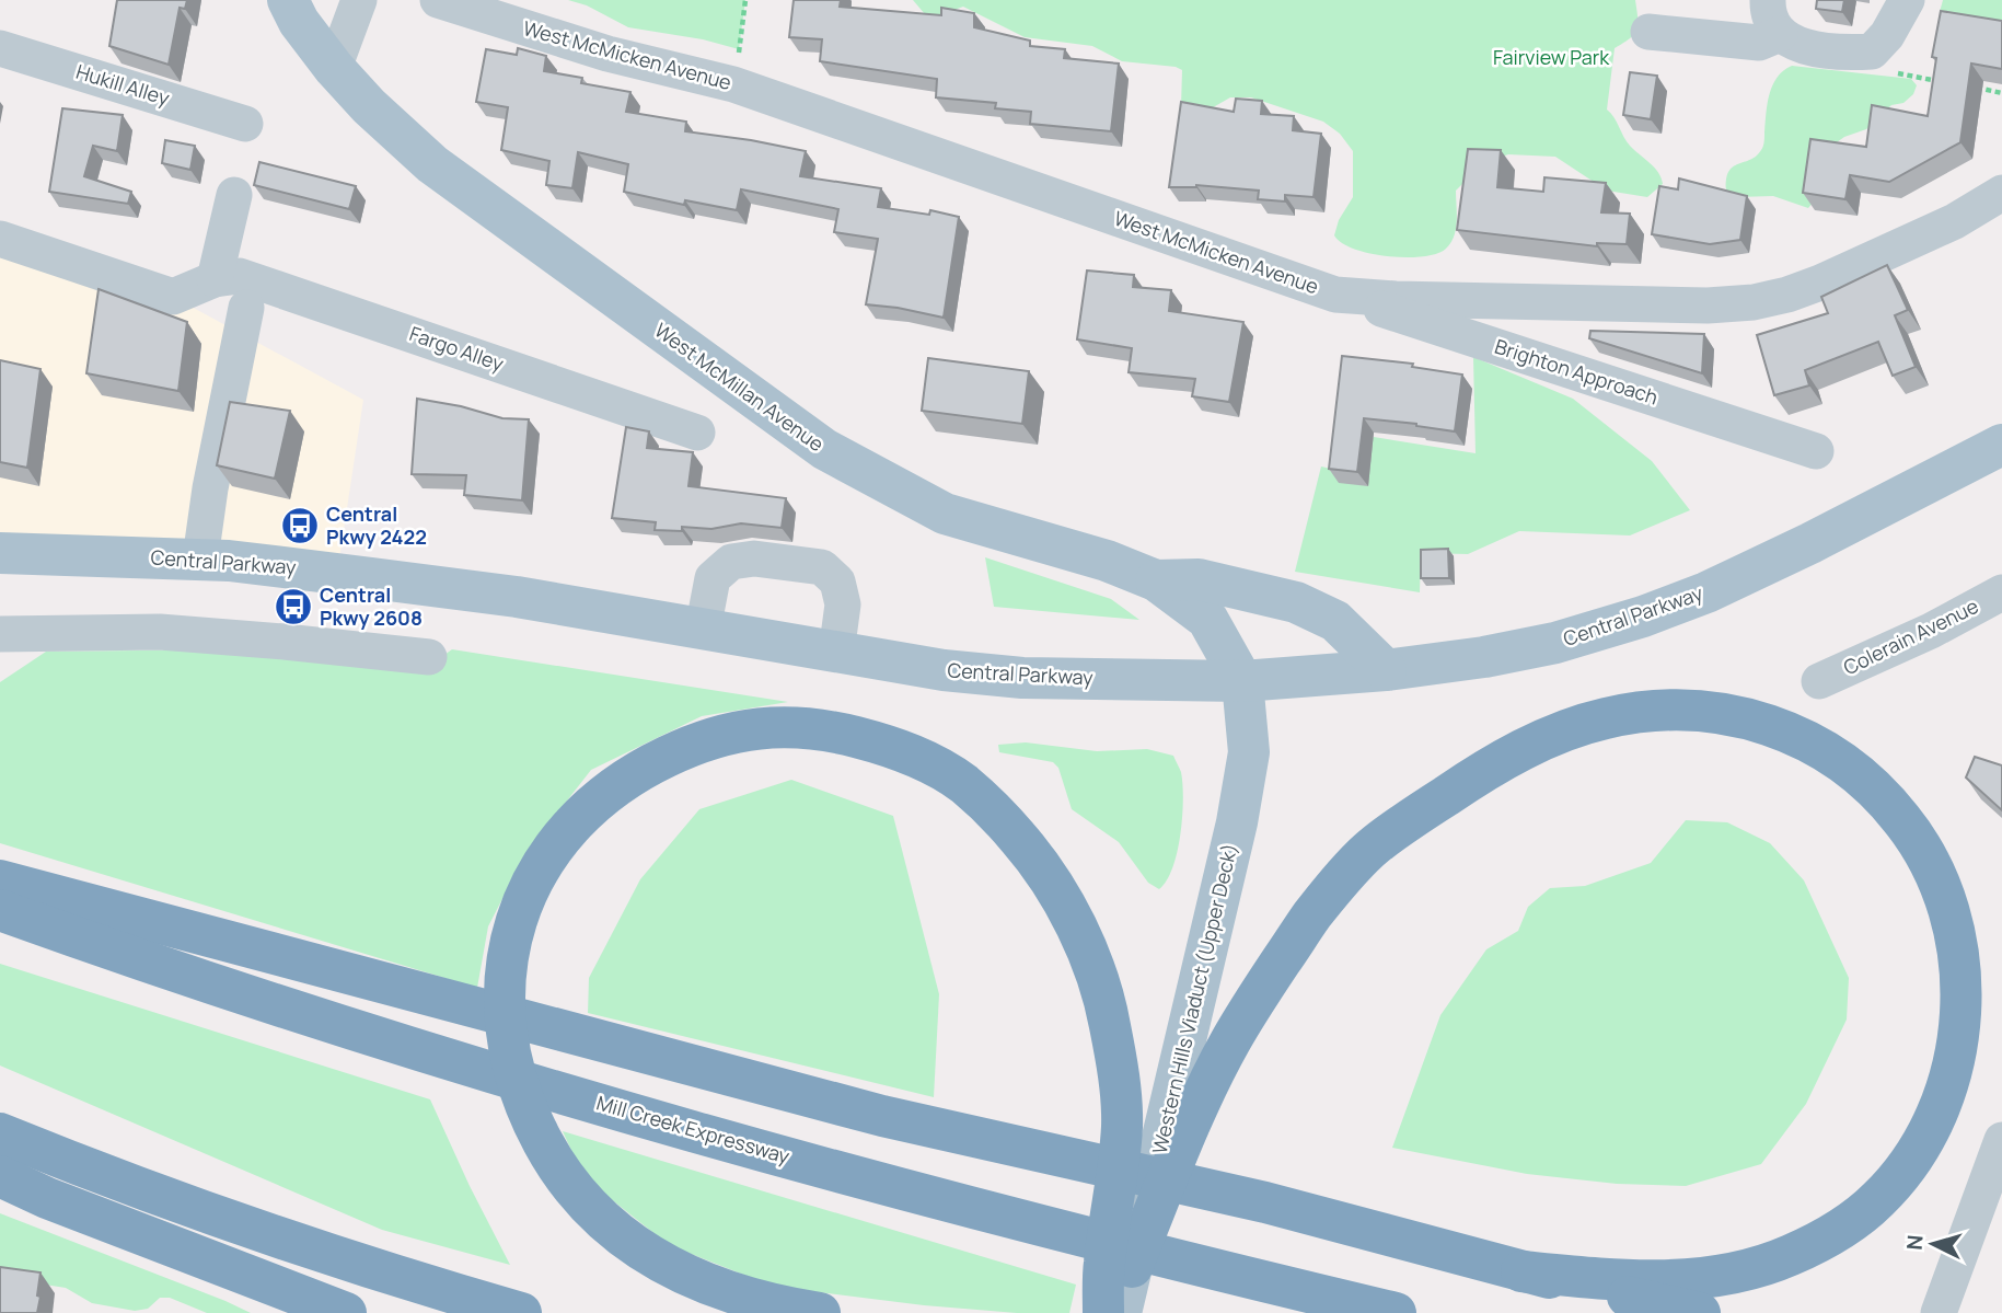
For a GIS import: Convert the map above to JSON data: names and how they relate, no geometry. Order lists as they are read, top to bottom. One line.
{"streets":{"highway":["Mill Creek Expressway"],"main road":["West McMillan Avenue","Central Parkway","Western Hills Viaduct (Upper Deck)"],"street":["West McMicken Avenue","Hukill Alley","Fargo Alley","Brighton Approach","Colerain Avenue"]},"crossings":[["West McMicken Avenue","Brighton Approach"],["West McMillan Avenue","Central Parkway"],["West McMillan Avenue","Western Hills Viaduct (Upper Deck)"],["Central Parkway","Western Hills Viaduct (Upper Deck)"]],"parks":["Fairview Park"],"places":{"bus stop":["Central Pkwy 2422","Central Pkwy 2608"]},"north":"left"}
